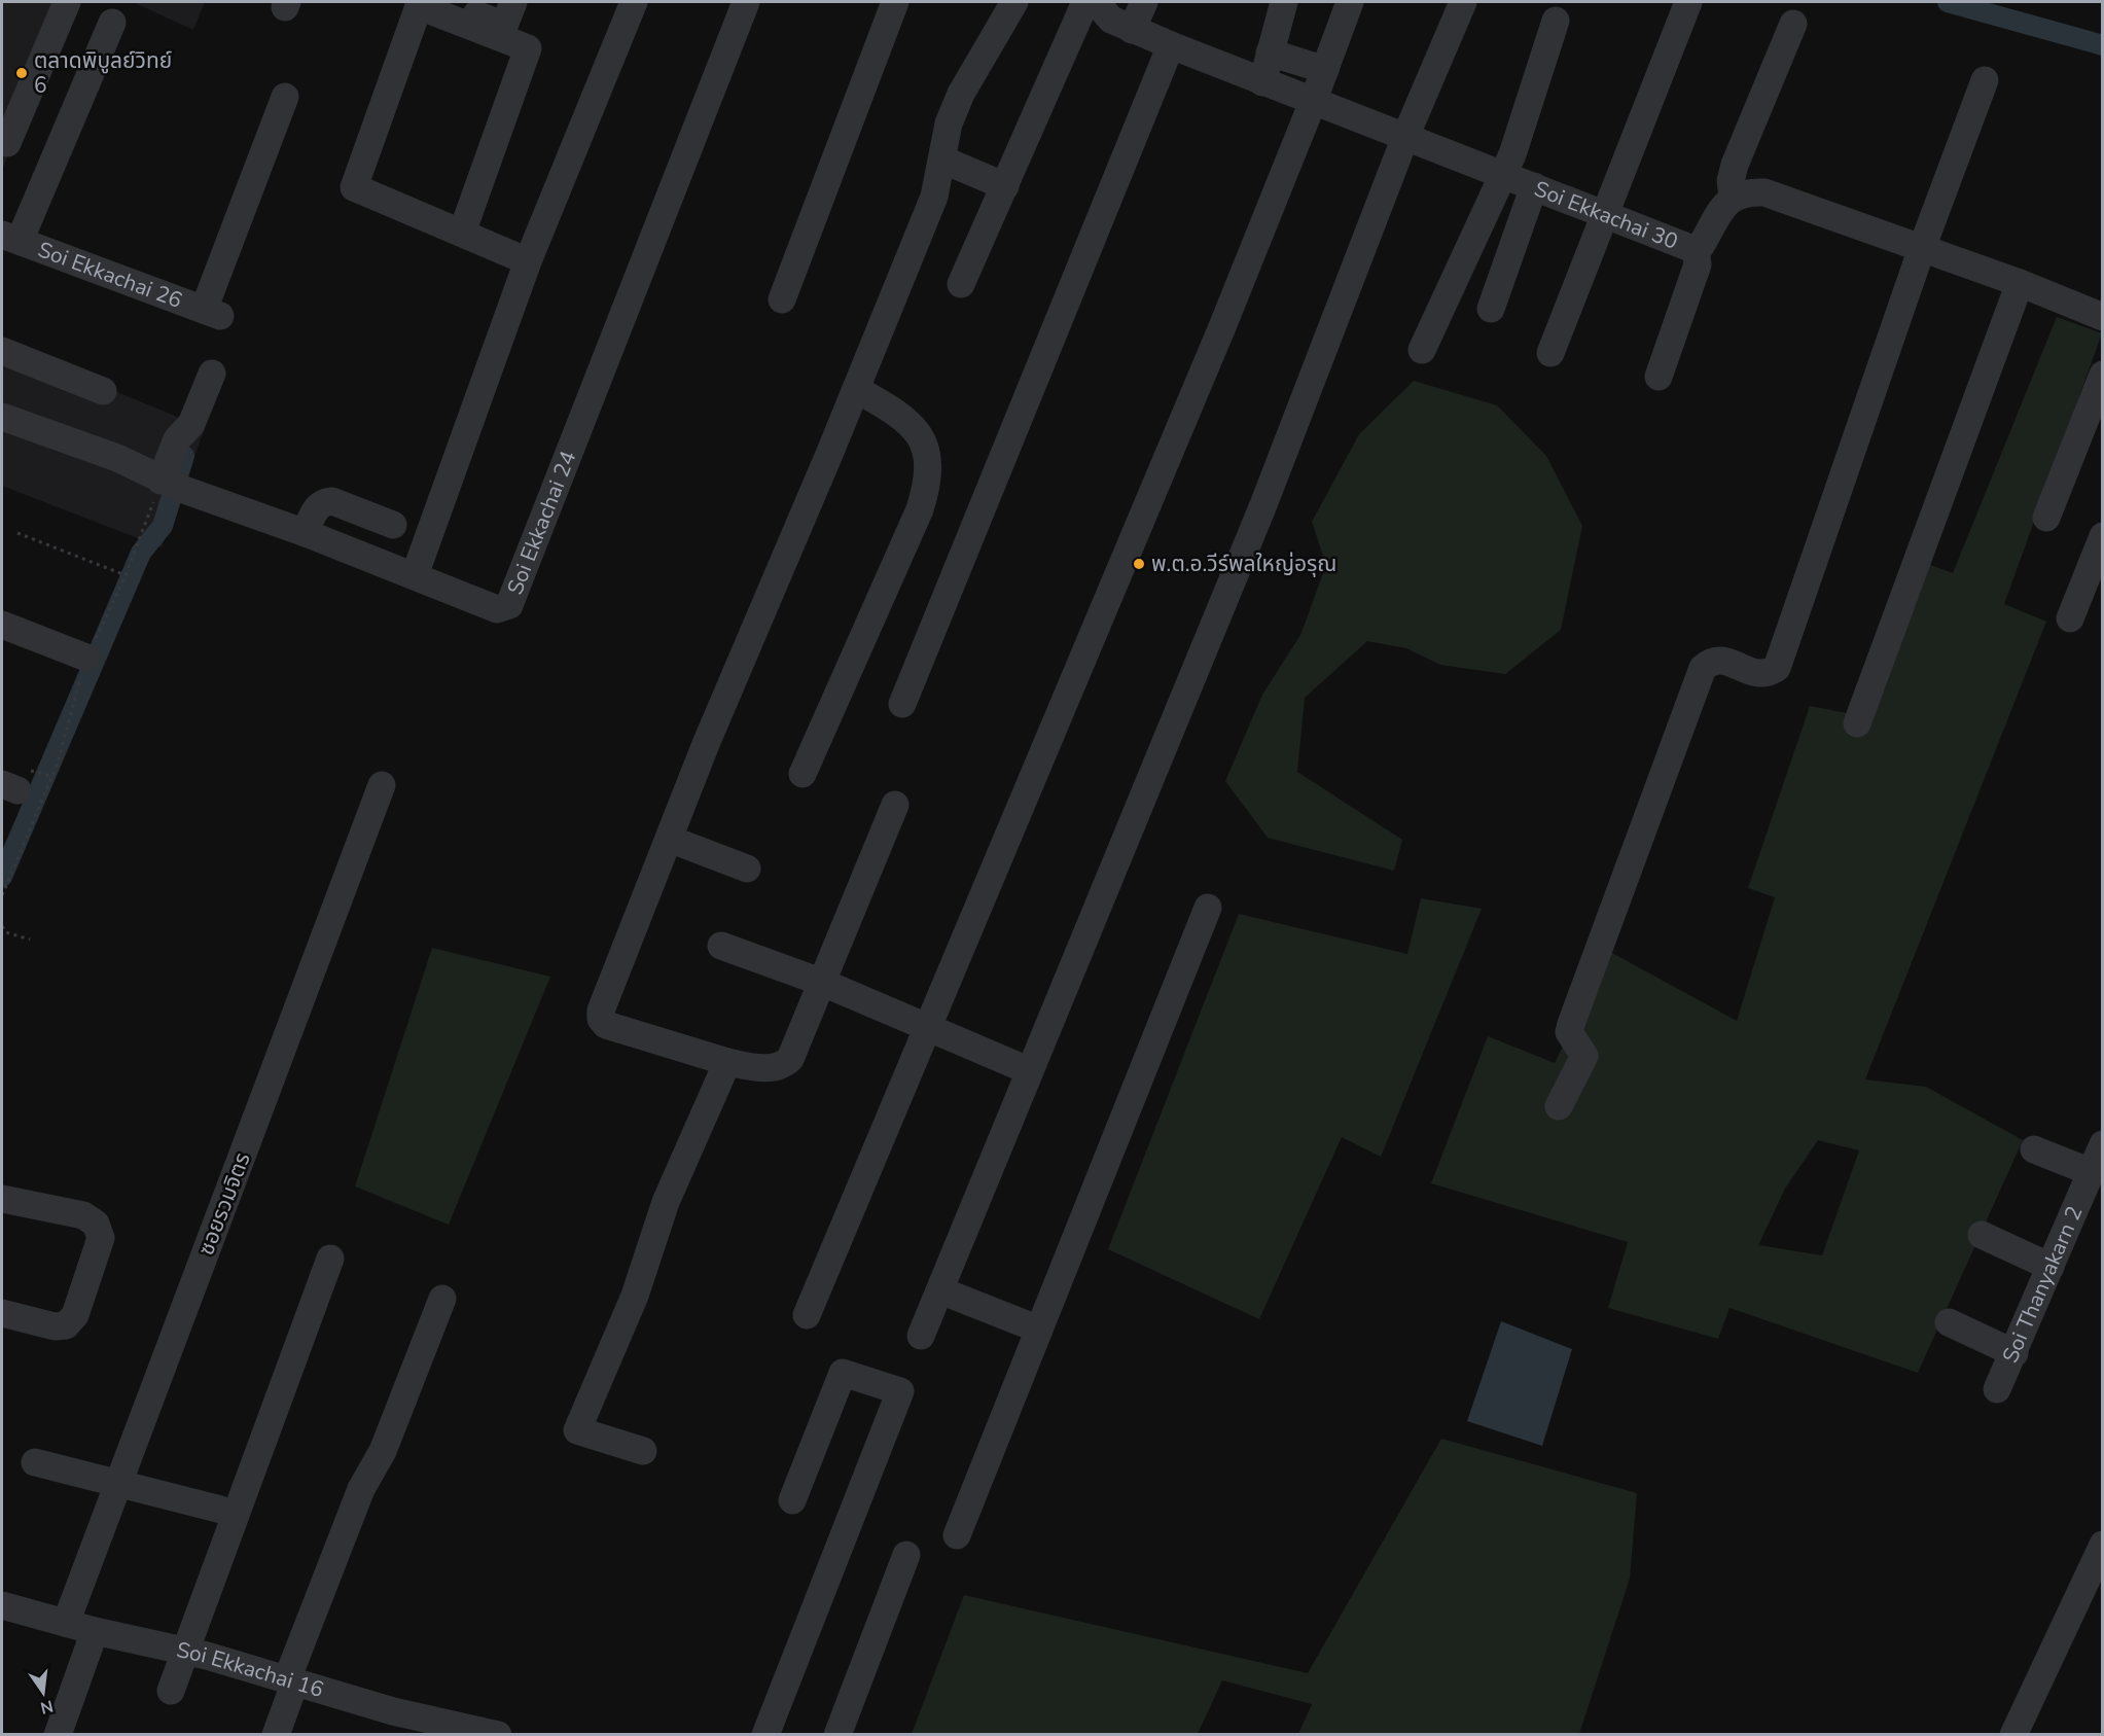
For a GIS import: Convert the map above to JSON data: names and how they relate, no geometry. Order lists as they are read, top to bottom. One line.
{"streets":{"street":["Soi Ekkachai 30","Soi Ekkachai 26","Soi Ekkachai 24","ซอยรวมจิตร","Soi Thanyakarn 2","Soi Ekkachai 16"]},"crossings":[["ซอยรวมจิตร","Soi Ekkachai 16"]],"places":["ตลาดพิบูลย์วิทย์ 6","พ.ต.อ.วีร์พลใหญ่อรุณ"],"north":"bottom"}
